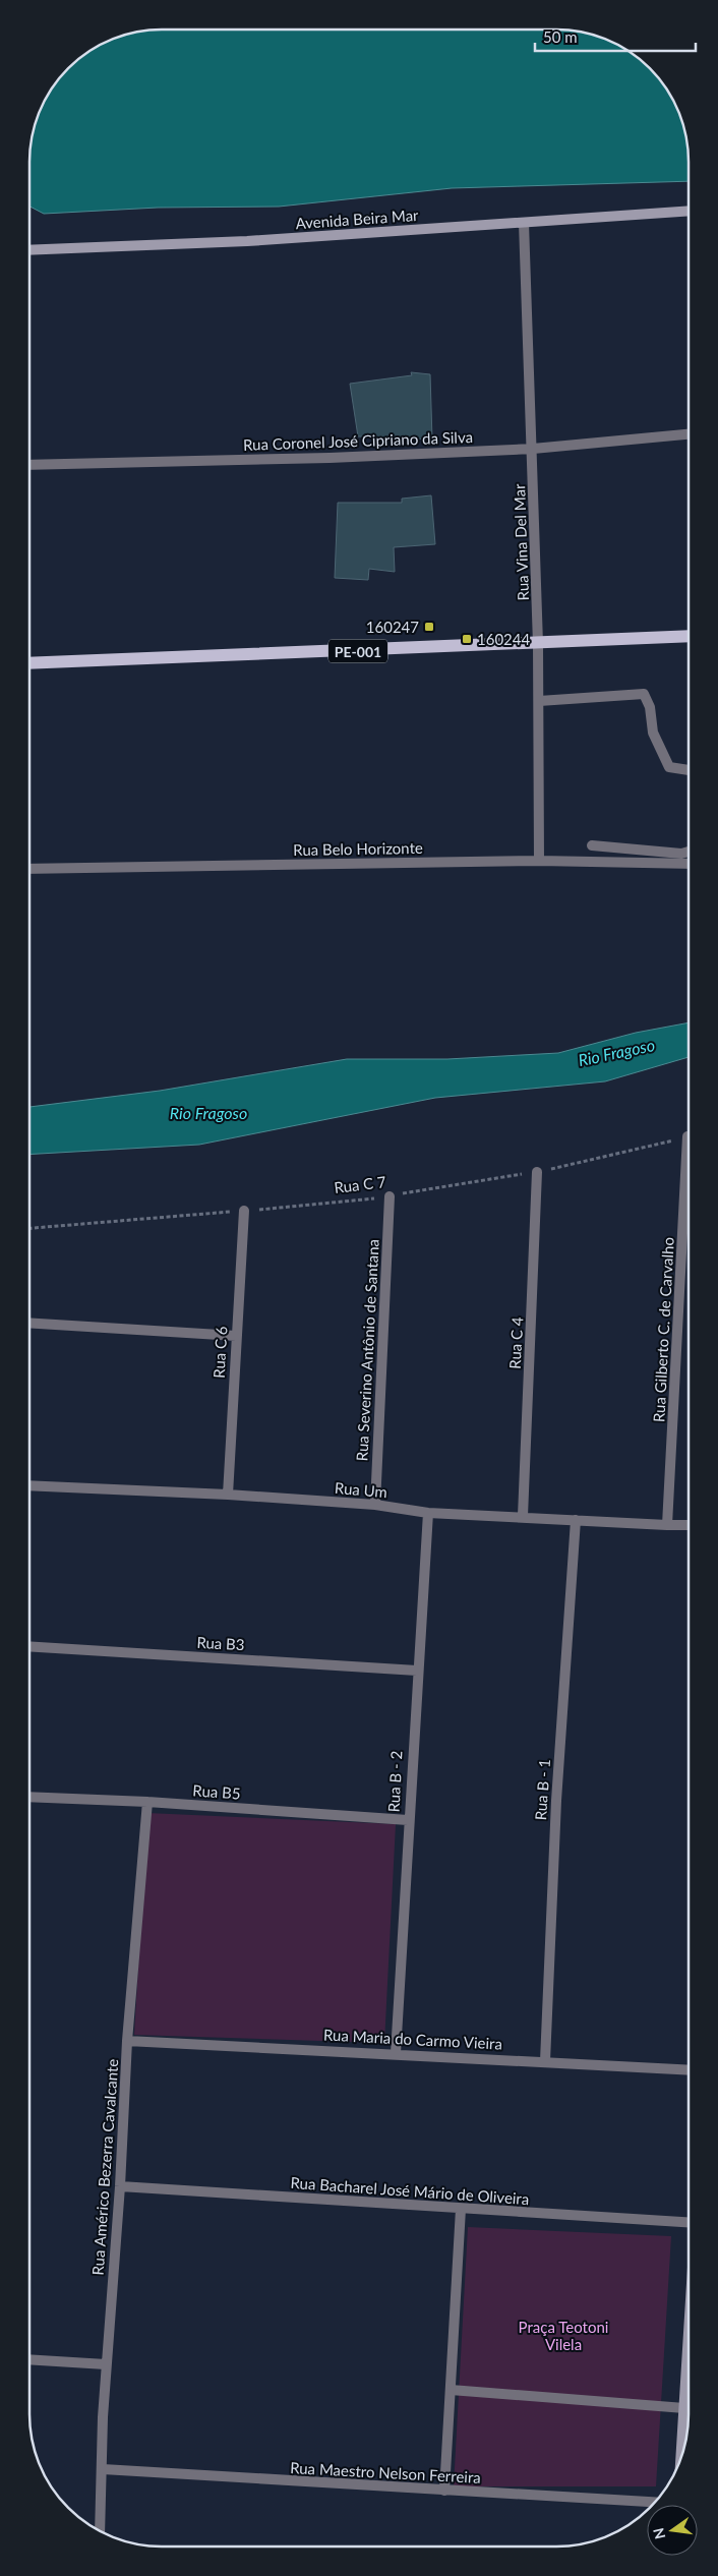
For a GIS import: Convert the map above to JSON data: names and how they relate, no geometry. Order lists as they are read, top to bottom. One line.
{"streets":{"main road":["Avenida Beira Mar","PE-001"],"street":["Rua Coronel José Cipriano da Silva","Rua Vina Del Mar","Rua Belo Horizonte","Rua Gilberto C. de Carvalho","Rua C 4","Rua Severino Antônio de Santana","Rua C 6","Rua Um","Rua B3","Rua B - 2","Rua B - 1","Rua B5","Rua Maria do Carmo Vieira","Rua Américo Bezerra Cavalcante","Rua Bacharel José Mário de Oliveira","Rua Maestro Nelson Ferreira"],"path":["Rua C 7"]},"crossings":[["Avenida Beira Mar","Rua Vina Del Mar"],["Rua Coronel José Cipriano da Silva","Rua Vina Del Mar"],["Rua Vina Del Mar","PE-001"],["Rua Vina Del Mar","Rua Belo Horizonte"],["Rua C 7","Rua Gilberto C. de Carvalho"],["Rua C 7","Rua C 4"],["Rua C 7","Rua Severino Antônio de Santana"],["Rua C 7","Rua C 6"],["Rua Gilberto C. de Carvalho","Rua Um"],["Rua C 4","Rua Um"],["Rua Severino Antônio de Santana","Rua Um"],["Rua C 6","Rua Um"],["Rua Um","Rua B - 2"],["Rua Um","Rua B - 1"],["Rua B3","Rua B - 2"],["Rua B - 2","Rua B5"],["Rua B - 2","Rua Maria do Carmo Vieira"],["Rua B - 1","Rua Maria do Carmo Vieira"],["Rua B5","Rua Américo Bezerra Cavalcante"],["Rua Maria do Carmo Vieira","Rua Américo Bezerra Cavalcante"],["Rua Américo Bezerra Cavalcante","Rua Bacharel José Mário de Oliveira"],["Rua Américo Bezerra Cavalcante","Rua Maestro Nelson Ferreira"]],"water":["Rio Fragoso"],"parks":["Praça Teotoni Vilela"],"places":{"transit":["160247","160244"]},"scale_bar":"50 m","north":"left"}
